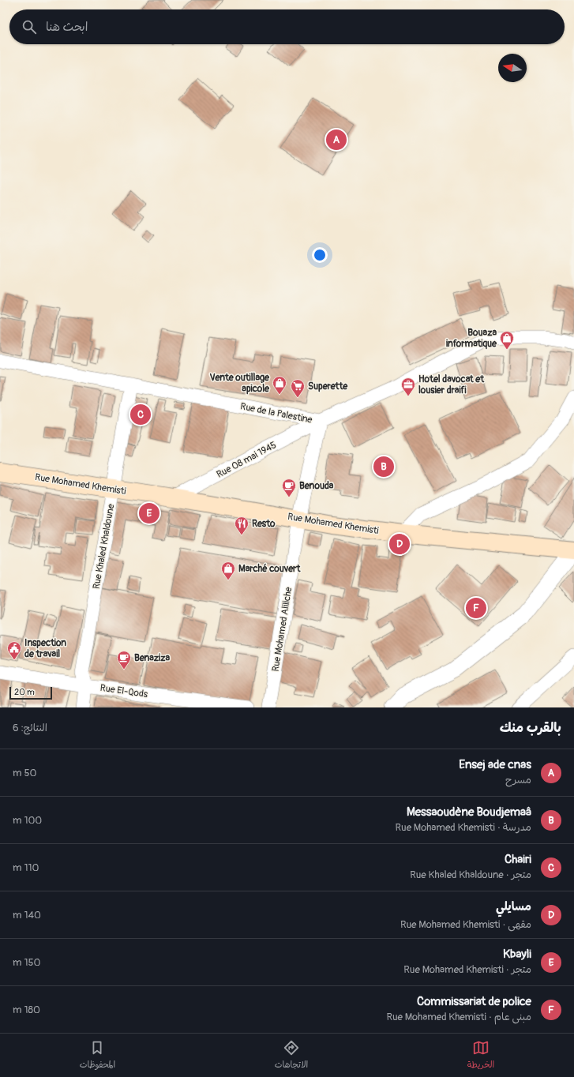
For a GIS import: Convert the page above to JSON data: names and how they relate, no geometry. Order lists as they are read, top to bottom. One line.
{"streets":{"main road":["Rue Mohamed Khemisti"],"street":["Rue de la Palestine","Rue 08 mai 1945","Rue Khaled Khaldoune","Rue Mohamed Aliliche","Rue El-Qods"]},"crossings":[["Rue de la Palestine","Rue 08 mai 1945"],["Rue de la Palestine","Rue Khaled Khaldoune"],["Rue de la Palestine","Rue Mohamed Aliliche"],["Rue 08 mai 1945","Rue Mohamed Khemisti"],["Rue 08 mai 1945","Rue Mohamed Aliliche"],["Rue Mohamed Khemisti","Rue Khaled Khaldoune"],["Rue Mohamed Khemisti","Rue Mohamed Aliliche"],["Rue Khaled Khaldoune","Rue El-Qods"]],"places":{"shop":["Bouaza informatique","Vente outillage apicole","Marché couvert"],"office":["Hotel davocat et lousier draifi"],"supermarket":["Superette"],"cafe":["Benouda","Benaziza"],"restaurant":["Resto"],"public building":["Inspection de travail"]},"scale_bar":"20 m","north":"left","page":{"search":"ابحث هنا","pins":["A","C","B","E","D","F"],"scale":"20 m","heading":["بالقرب منك","النتائج: 6"],"list":[{"mark":"A","name":"Ensej ade cnas","note":"مسرح","value":"50 m"},{"mark":"B","name":"Messaoudène Boudjemaâ","note":"مدرسة · Rue Mohamed Khemisti","value":"100 m"},{"mark":"C","name":"Chairi","note":"متجر · Rue Khaled Khaldoune","value":"110 m"},{"mark":"D","name":"مسايلي","note":"مقهى · Rue Mohamed Khemisti","value":"140 m"},{"mark":"E","name":"Kbayli","note":"متجر · Rue Mohamed Khemisti","value":"150 m"},{"mark":"F","name":"Commissariat de police","note":"مبنى عام · Rue Mohamed Khemisti","value":"180 m"}],"nav":["الخريطة","الاتجاهات","المحفوظات"]}}
